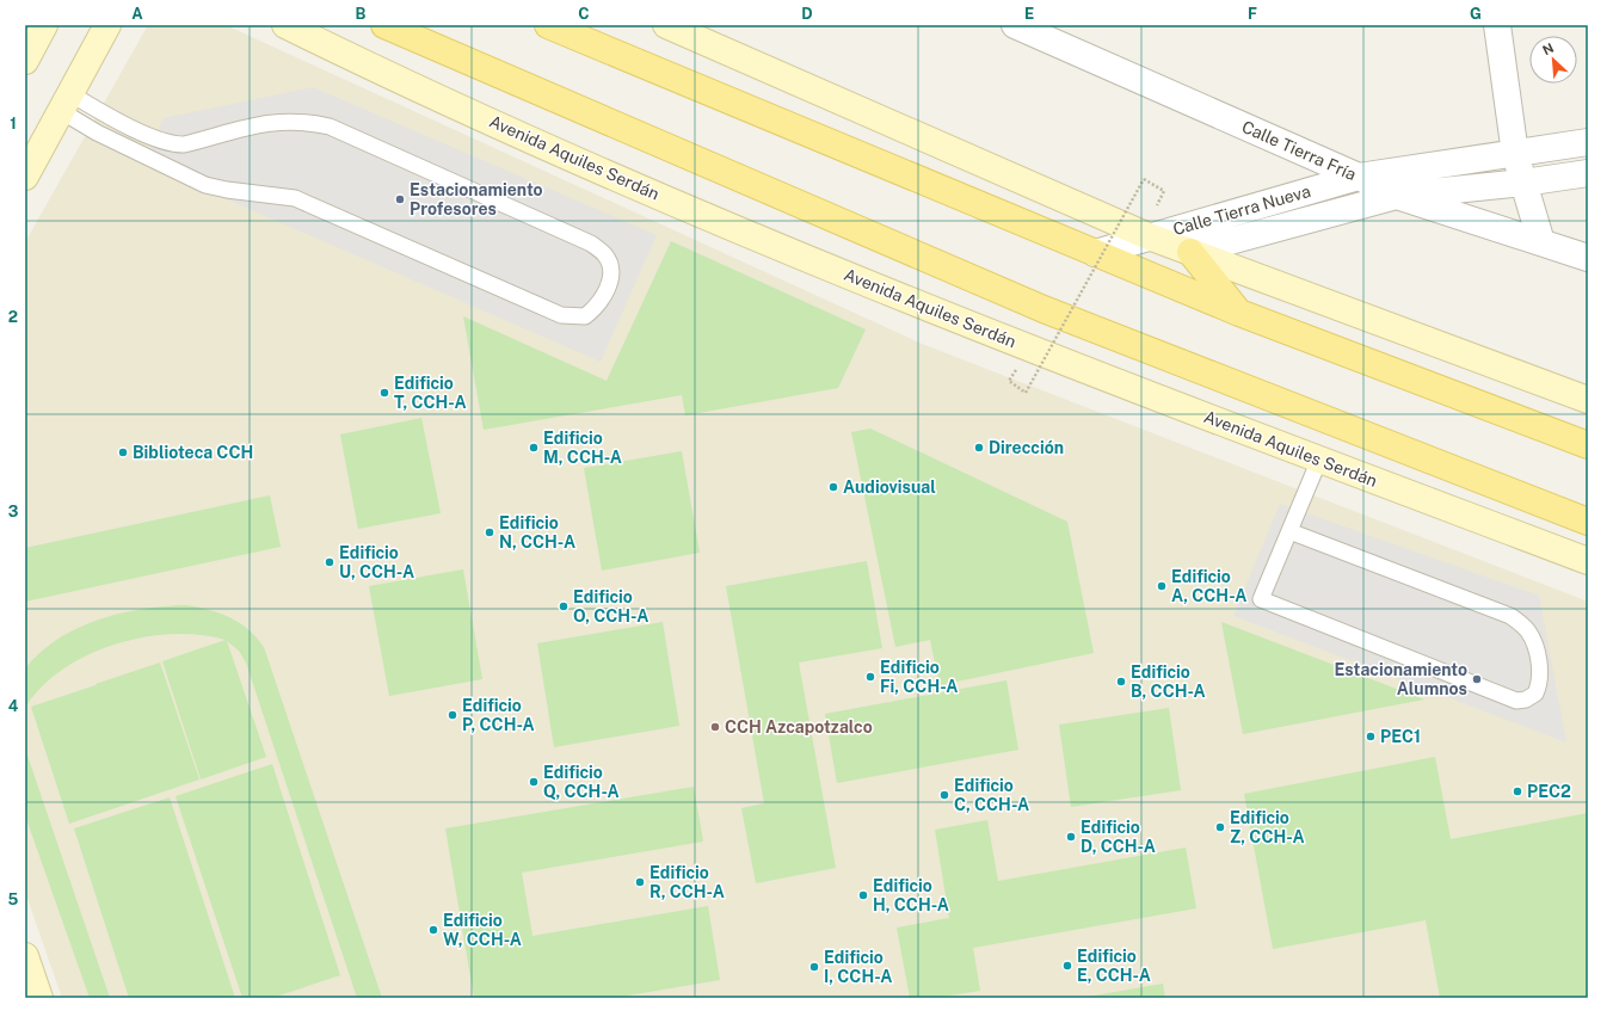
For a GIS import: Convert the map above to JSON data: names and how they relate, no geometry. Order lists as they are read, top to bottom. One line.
{"streets":{"street":["Calle Tierra Fría","Avenida Aquiles Serdán","Calle Tierra Nueva"]},"crossings":[["Calle Tierra Fría","Calle Tierra Nueva"]],"places":["Estacionamiento Profesores","Edificio T, CCH-A","Edificio M, CCH-A","Dirección","Biblioteca CCH","Audiovisual","Edificio N, CCH-A","Edificio U, CCH-A","Edificio A, CCH-A","Edificio O, CCH-A","Edificio Fi, CCH-A","Estacionamiento Alumnos","Edificio B, CCH-A","Edificio P, CCH-A","CCH Azcapotzalco","PEC1","Edificio Q, CCH-A","PEC2","Edificio C, CCH-A","Edificio Z, CCH-A","Edificio D, CCH-A","Edificio R, CCH-A","Edificio H, CCH-A","Edificio W, CCH-A","Edificio E, CCH-A","Edificio I, CCH-A"],"north":"top left","grid":{"columns":["A","B","C","D","E","F","G"],"rows":["1","2","3","4","5"]}}
